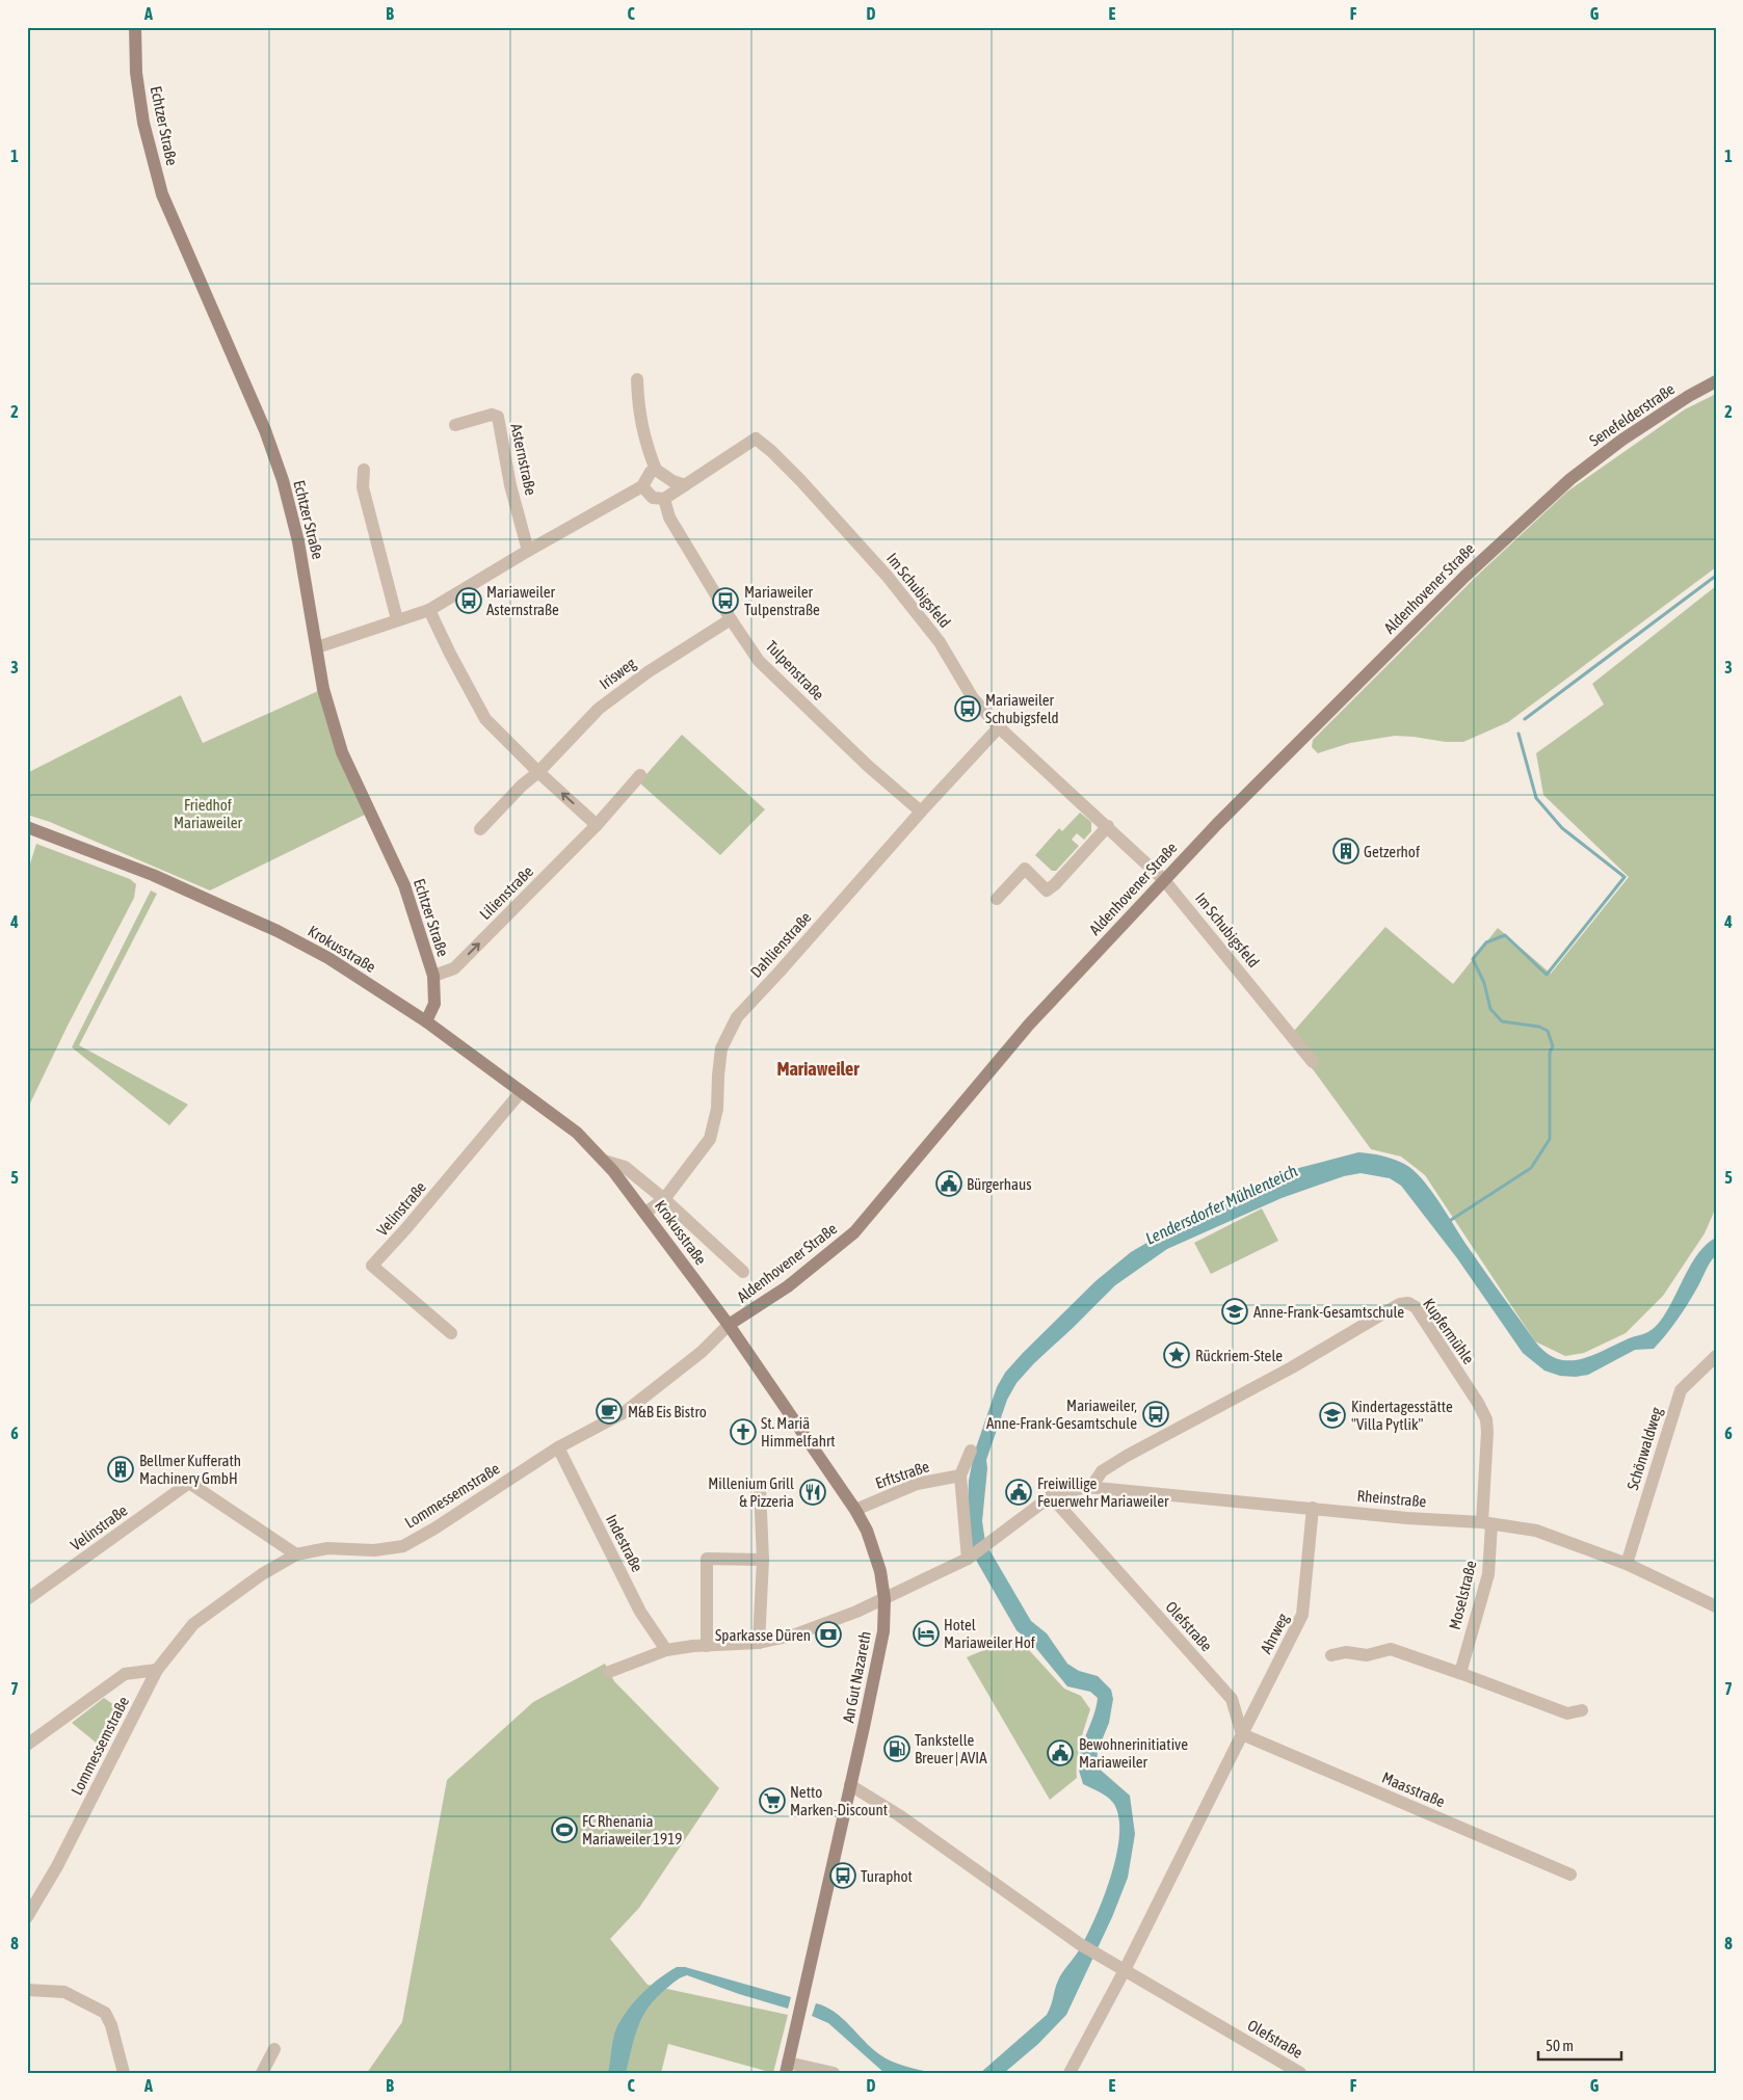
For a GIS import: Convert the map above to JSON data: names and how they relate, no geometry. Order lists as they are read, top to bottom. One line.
{"streets":{"main road":["Echtzer Straße","Senefelderstraße","Aldenhovener Straße","Krokusstraße","An Gut Nazareth"],"street":["Asternstraße","Im Schubigsfeld","Tulpenstraße","Irisweg","Lilienstraße","Dahlienstraße","Velinstraße","Kupfermühle","Schönwaldweg","Erftstraße","Lommessemstraße","Rheinstraße","Indestraße","Moselstraße","Olefstraße","Ahrweg","Maasstraße"]},"crossings":[["Echtzer Straße","Lilienstraße"],["Echtzer Straße","Krokusstraße"],["Senefelderstraße","Aldenhovener Straße"],["Aldenhovener Straße","Im Schubigsfeld"],["Aldenhovener Straße","Krokusstraße"],["Aldenhovener Straße","Lommessemstraße"],["Aldenhovener Straße","An Gut Nazareth"],["Im Schubigsfeld","Dahlienstraße"],["Tulpenstraße","Irisweg"],["Tulpenstraße","Dahlienstraße"],["Dahlienstraße","Krokusstraße"],["Krokusstraße","Velinstraße"],["Krokusstraße","Lommessemstraße"],["Krokusstraße","An Gut Nazareth"],["Velinstraße","Lommessemstraße"],["Kupfermühle","Rheinstraße"],["Kupfermühle","Moselstraße"],["Schönwaldweg","Rheinstraße"],["Erftstraße","An Gut Nazareth"],["Lommessemstraße","Indestraße"],["Lommessemstraße","An Gut Nazareth"],["Rheinstraße","Moselstraße"],["Rheinstraße","Olefstraße"],["Rheinstraße","Ahrweg"],["Olefstraße","Ahrweg"],["Olefstraße","An Gut Nazareth"],["Olefstraße","Maasstraße"],["Ahrweg","Maasstraße"]],"districts":["Mariaweiler"],"water":["Lendersdorfer Mühlenteich"],"parks":["Friedhof Mariaweiler"],"places":{"bus stop":["Mariaweiler Asternstraße","Mariaweiler Tulpenstraße","Mariaweiler Schubigsfeld","Mariaweiler, Anne-Frank-Gesamtschule","Turaphot"],"building":["Getzerhof","Bellmer Kufferath Machinery GmbH"],"public building":["Bürgerhaus","Freiwillige Feuerwehr Mariaweiler","Bewohnerinitiative Mariaweiler"],"school or university":["Anne-Frank-Gesamtschule","Kindertagesstätte \"Villa Pytlik\""],"place":["Rückriem-Stele"],"cafe":["M&B Eis Bistro"],"church":["St. Mariä Himmelfahrt"],"restaurant":["Millenium Grill & Pizzeria"],"hotel":["Hotel Mariaweiler Hof"],"bank":["Sparkasse Düren"],"fuel station":["Tankstelle Breuer | AVIA"],"supermarket":["Netto Marken-Discount"],"sports":["FC Rhenania Mariaweiler 1919"]},"scale_bar":"50 m","grid":{"columns":["A","B","C","D","E","F","G"],"rows":["1","2","3","4","5","6","7","8"]}}
